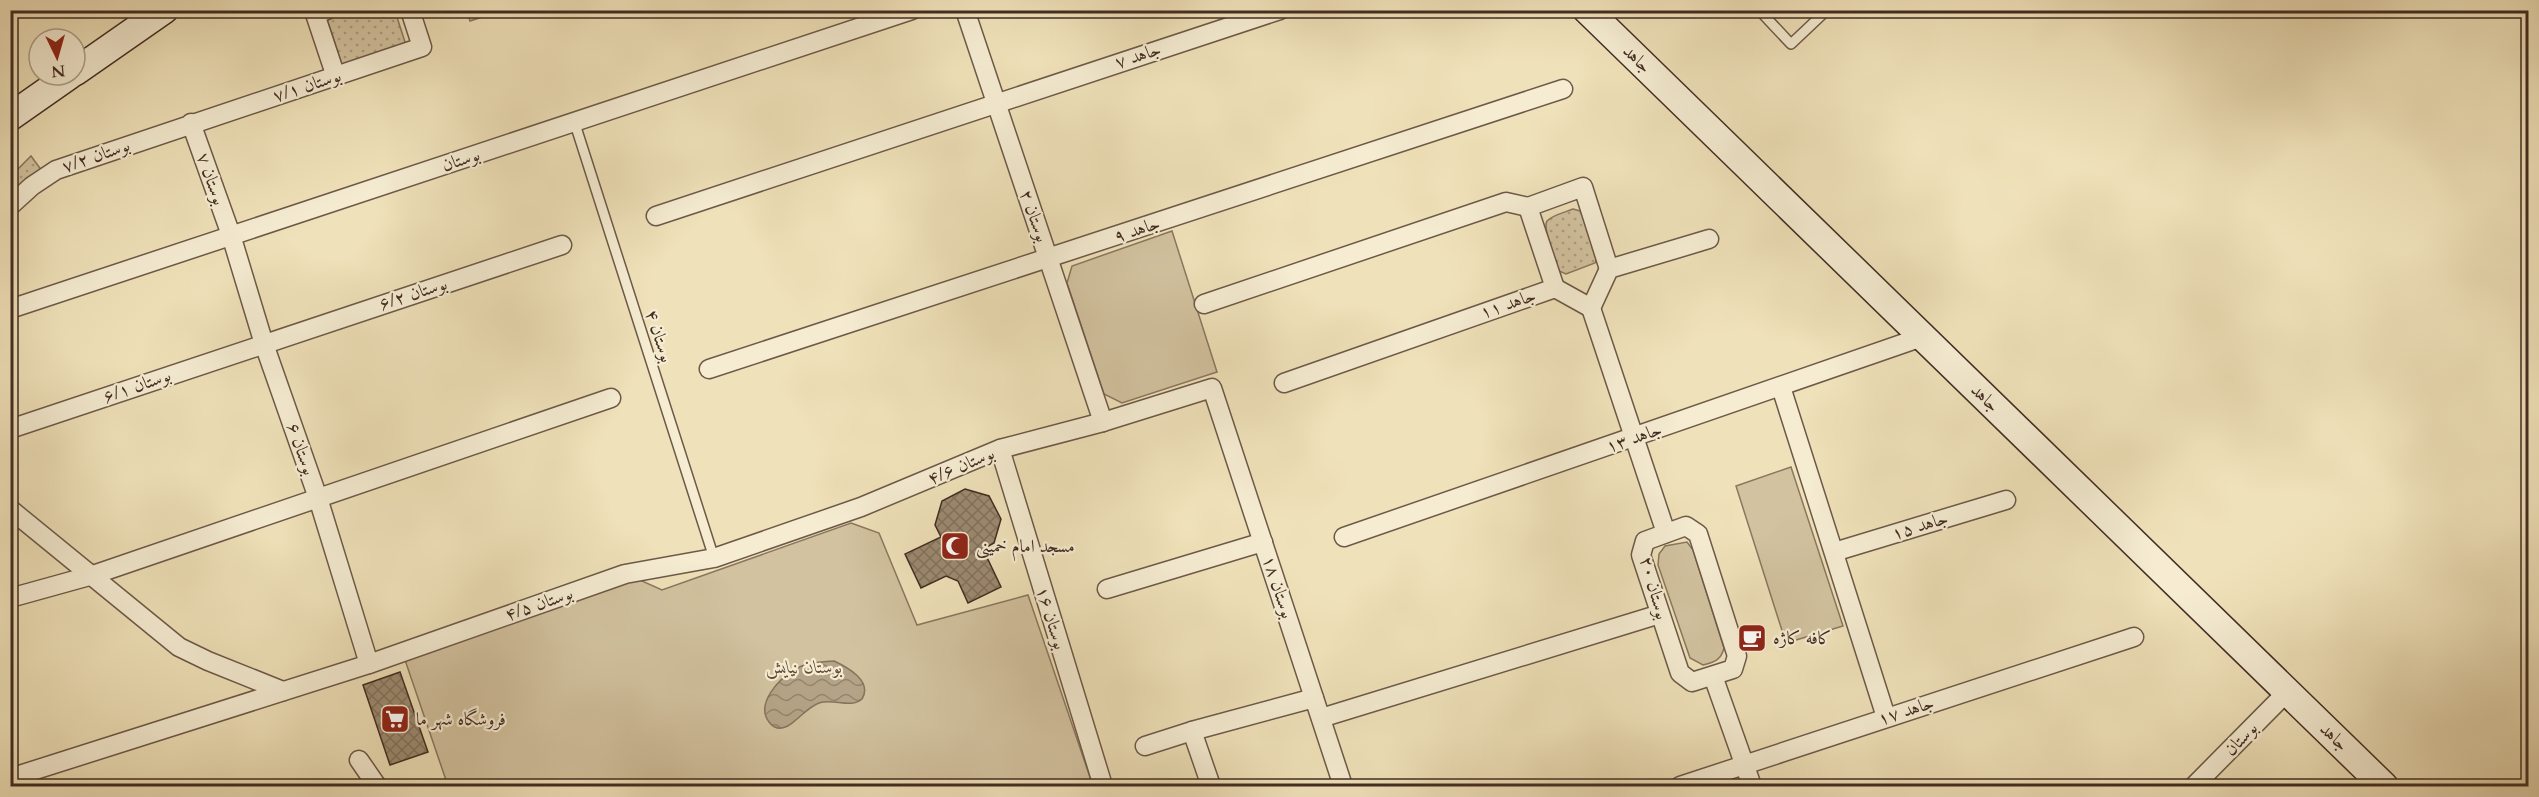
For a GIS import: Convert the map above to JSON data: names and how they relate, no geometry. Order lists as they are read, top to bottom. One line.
{"streets":{"main road":["جاهد"],"street":["جاهد ۷","بوستان ۷/۱","بوستان ۷/۲","بوستان","بوستان ۷","بوستان ۲","جاهد ۹","بوستان ۶/۲","جاهد ۱۱","بوستان ۶/۱","جاهد ۱۳","بوستان ۶","بوستان ۴/۶","جاهد ۱۵","بوستان ۱۸","بوستان ۲۰","بوستان ۴/۵","بوستان ۱۶","جاهد ۱۷"],"lane":["بوستان ۴"]},"crossings":[["جاهد ۷","بوستان ۲"],["جاهد","بوستان"],["جاهد","جاهد ۱۳"],["بوستان ۷/۱","بوستان ۷/۲"],["بوستان ۷/۱","بوستان ۷"],["بوستان ۷/۲","بوستان ۷"],["بوستان","بوستان ۷"],["بوستان","بوستان ۴"],["بوستان","بوستان ۶"],["بوستان ۷","بوستان ۶"],["بوستان ۲","جاهد ۹"],["بوستان ۲","بوستان ۴/۶"],["بوستان ۶/۲","بوستان ۶/۱"],["بوستان ۶/۲","بوستان ۶"],["بوستان ۴","بوستان ۴/۶"],["بوستان ۴","بوستان ۴/۵"],["بوستان ۶/۱","بوستان ۶"],["بوستان ۶","بوستان ۴/۵"],["بوستان ۴/۶","بوستان ۱۸"],["بوستان ۴/۶","بوستان ۴/۵"],["بوستان ۴/۶","بوستان ۱۶"]],"parks":["بوستان نیایش"],"places":{"mosque":["مسجد امام خمینی"],"cafe":["کافه کاژه"],"supermarket":["فروشگاه شهر ما"]},"north":"bottom"}
